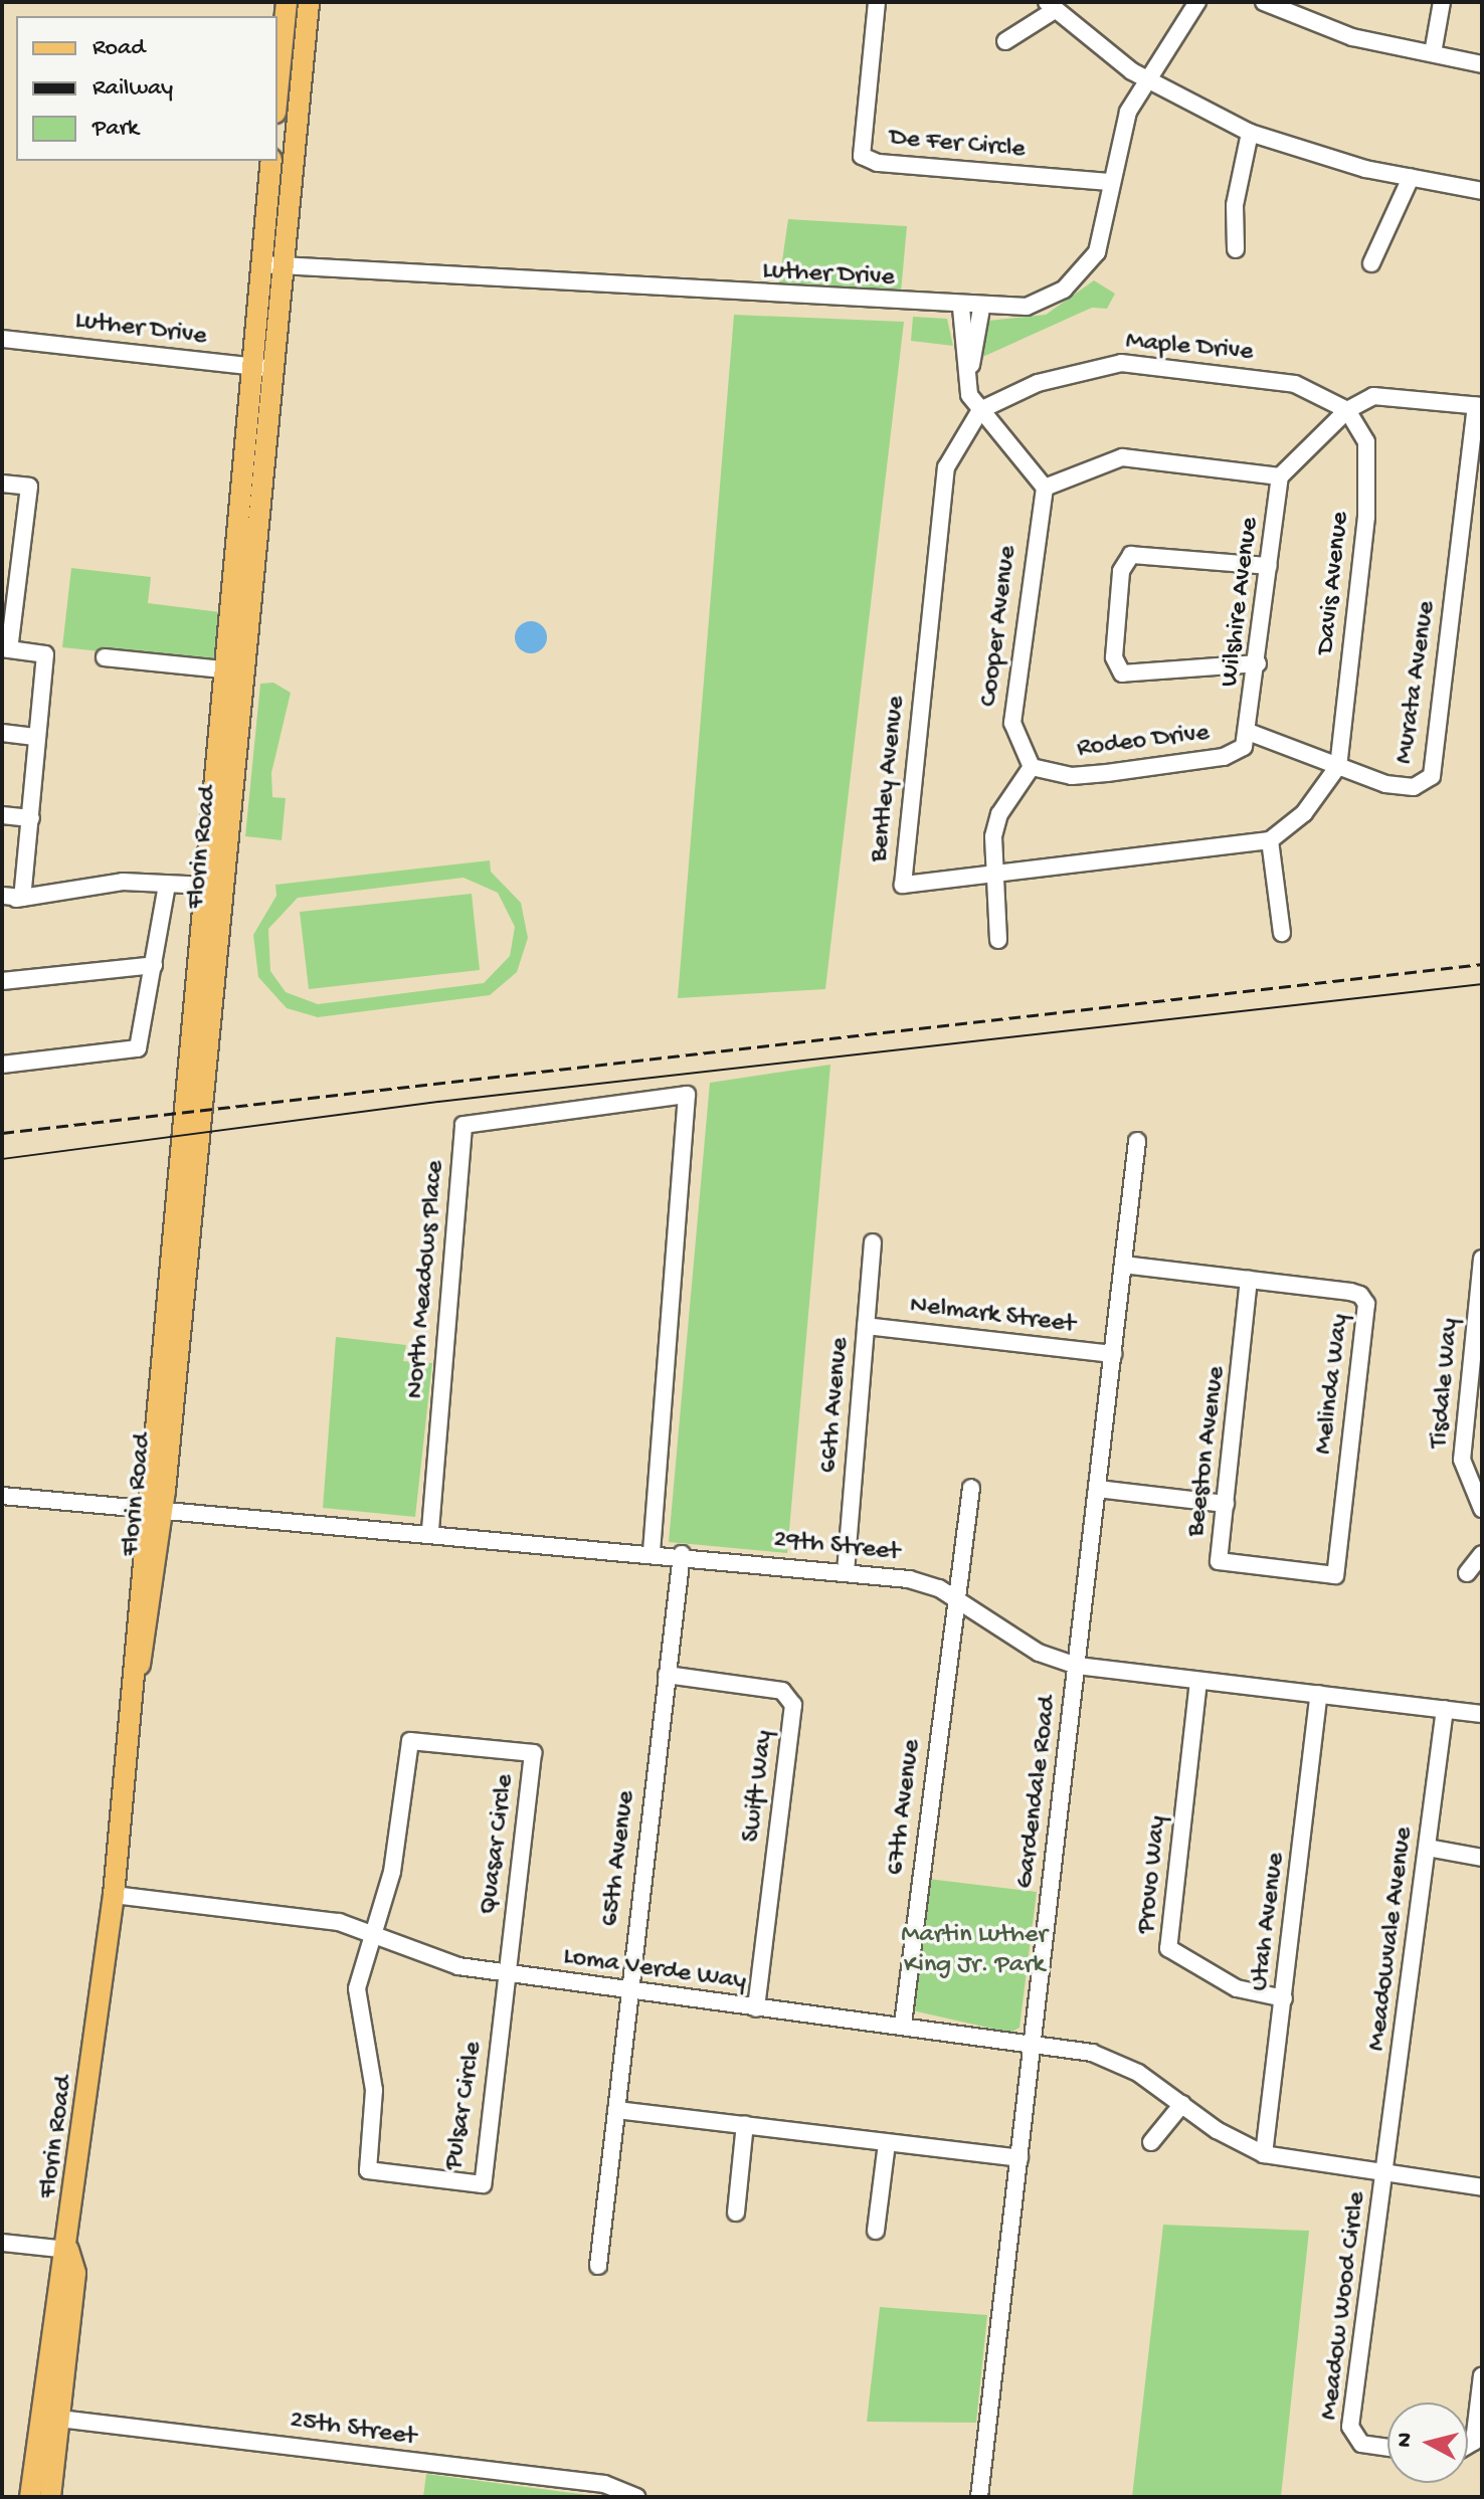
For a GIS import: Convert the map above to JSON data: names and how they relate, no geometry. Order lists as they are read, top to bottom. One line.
{"streets":{"main road":["Florin Road"],"street":["De Fer Circle","Luther Drive","Maple Drive","Davis Avenue","Wilshire Avenue","Cooper Avenue","Murata Avenue","Rodeo Drive","Bentley Avenue","North Meadows Place","Nelmark Street","Tisdale Way","Melinda Way","66th Avenue","Beeston Avenue","29th Street","Swift Way","Gardendale Road","67th Avenue","Quasar Circle","65th Avenue","Provo Way","Utah Avenue","Meadowvale Avenue","Loma Verde Way","Pulsar Circle","Meadow Wood Circle","25th Street"]},"crossings":[["De Fer Circle","Luther Drive"],["Luther Drive","Florin Road"],["Maple Drive","Davis Avenue"],["Maple Drive","Bentley Avenue"],["Davis Avenue","Murata Avenue"],["Wilshire Avenue","Murata Avenue"],["Wilshire Avenue","Rodeo Drive"],["Cooper Avenue","Rodeo Drive"],["Murata Avenue","Rodeo Drive"],["Florin Road","29th Street"],["Florin Road","Loma Verde Way"],["Florin Road","25th Street"],["North Meadows Place","29th Street"],["Nelmark Street","66th Avenue"],["Nelmark Street","Gardendale Road"],["Melinda Way","Beeston Avenue"],["Melinda Way","Gardendale Road"],["66th Avenue","29th Street"],["29th Street","Gardendale Road"],["29th Street","67th Avenue"],["29th Street","65th Avenue"],["29th Street","Provo Way"],["29th Street","Utah Avenue"],["29th Street","Meadowvale Avenue"],["Swift Way","65th Avenue"],["Swift Way","Loma Verde Way"],["Gardendale Road","Loma Verde Way"],["67th Avenue","Loma Verde Way"],["Quasar Circle","Loma Verde Way"],["Quasar Circle","Pulsar Circle"],["65th Avenue","Loma Verde Way"],["Provo Way","Utah Avenue"],["Utah Avenue","Loma Verde Way"],["Meadowvale Avenue","Loma Verde Way"],["Meadowvale Avenue","Meadow Wood Circle"],["Loma Verde Way","Pulsar Circle"],["Loma Verde Way","Meadow Wood Circle"]],"parks":["Martin Luther King Jr. Park"],"legend":["Road","Railway","Park"],"north":"left"}
